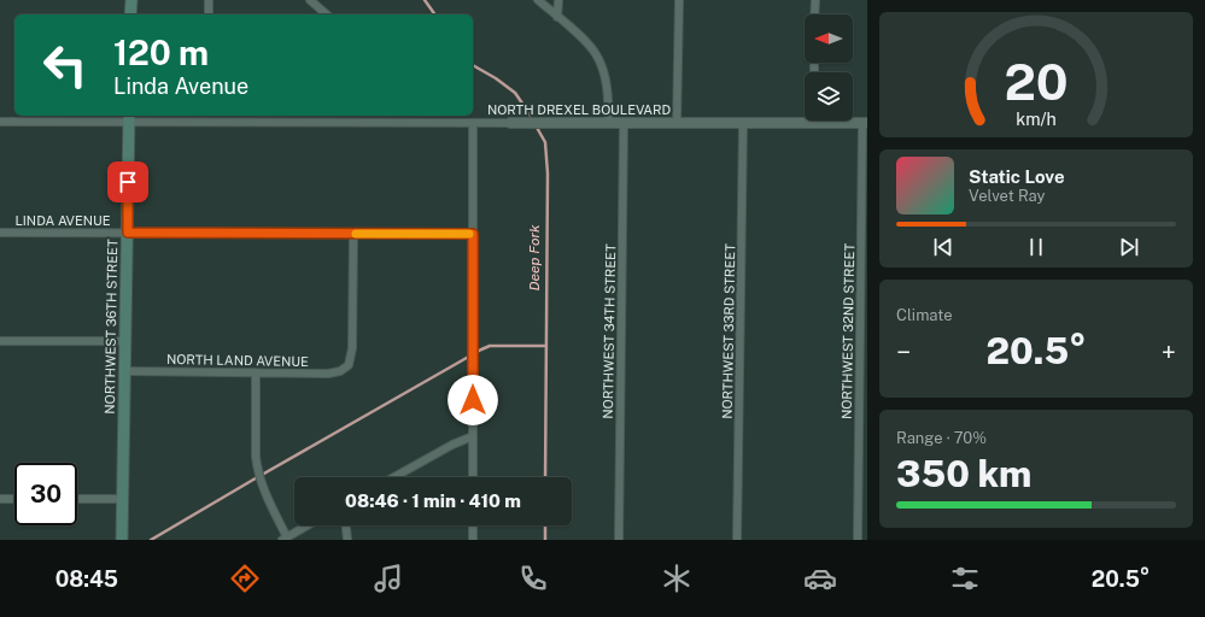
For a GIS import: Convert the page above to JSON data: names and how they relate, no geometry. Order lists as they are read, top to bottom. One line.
{"streets":{"main road":["NORTHWEST 36TH STREET"],"street":["NORTH DREXEL BOULEVARD","LINDA AVENUE","NORTHWEST 34TH STREET","NORTHWEST 33RD STREET","NORTHWEST 32ND STREET","NORTH LAND AVENUE"]},"crossings":[["NORTH DREXEL BOULEVARD","NORTHWEST 36TH STREET"],["NORTH DREXEL BOULEVARD","NORTHWEST 34TH STREET"],["NORTH DREXEL BOULEVARD","NORTHWEST 33RD STREET"],["NORTH DREXEL BOULEVARD","NORTHWEST 32ND STREET"],["LINDA AVENUE","NORTHWEST 36TH STREET"],["LINDA AVENUE","NORTH LAND AVENUE"],["NORTHWEST 36TH STREET","NORTH LAND AVENUE"]],"water":["Deep Fork"],"north":"left","page":{"turn":["120 m","Linda Avenue"],"song":["Static Love","Velvet Ray"],"tile":["Climate",["Range · 70%","350 km"]],"heat":["−","20.5°","+"],"limit":"30","trip":"08:46 · 1 min · 410 m","tabs":["08:45","20.5°"],"gauge":["20","km/h"]}}
